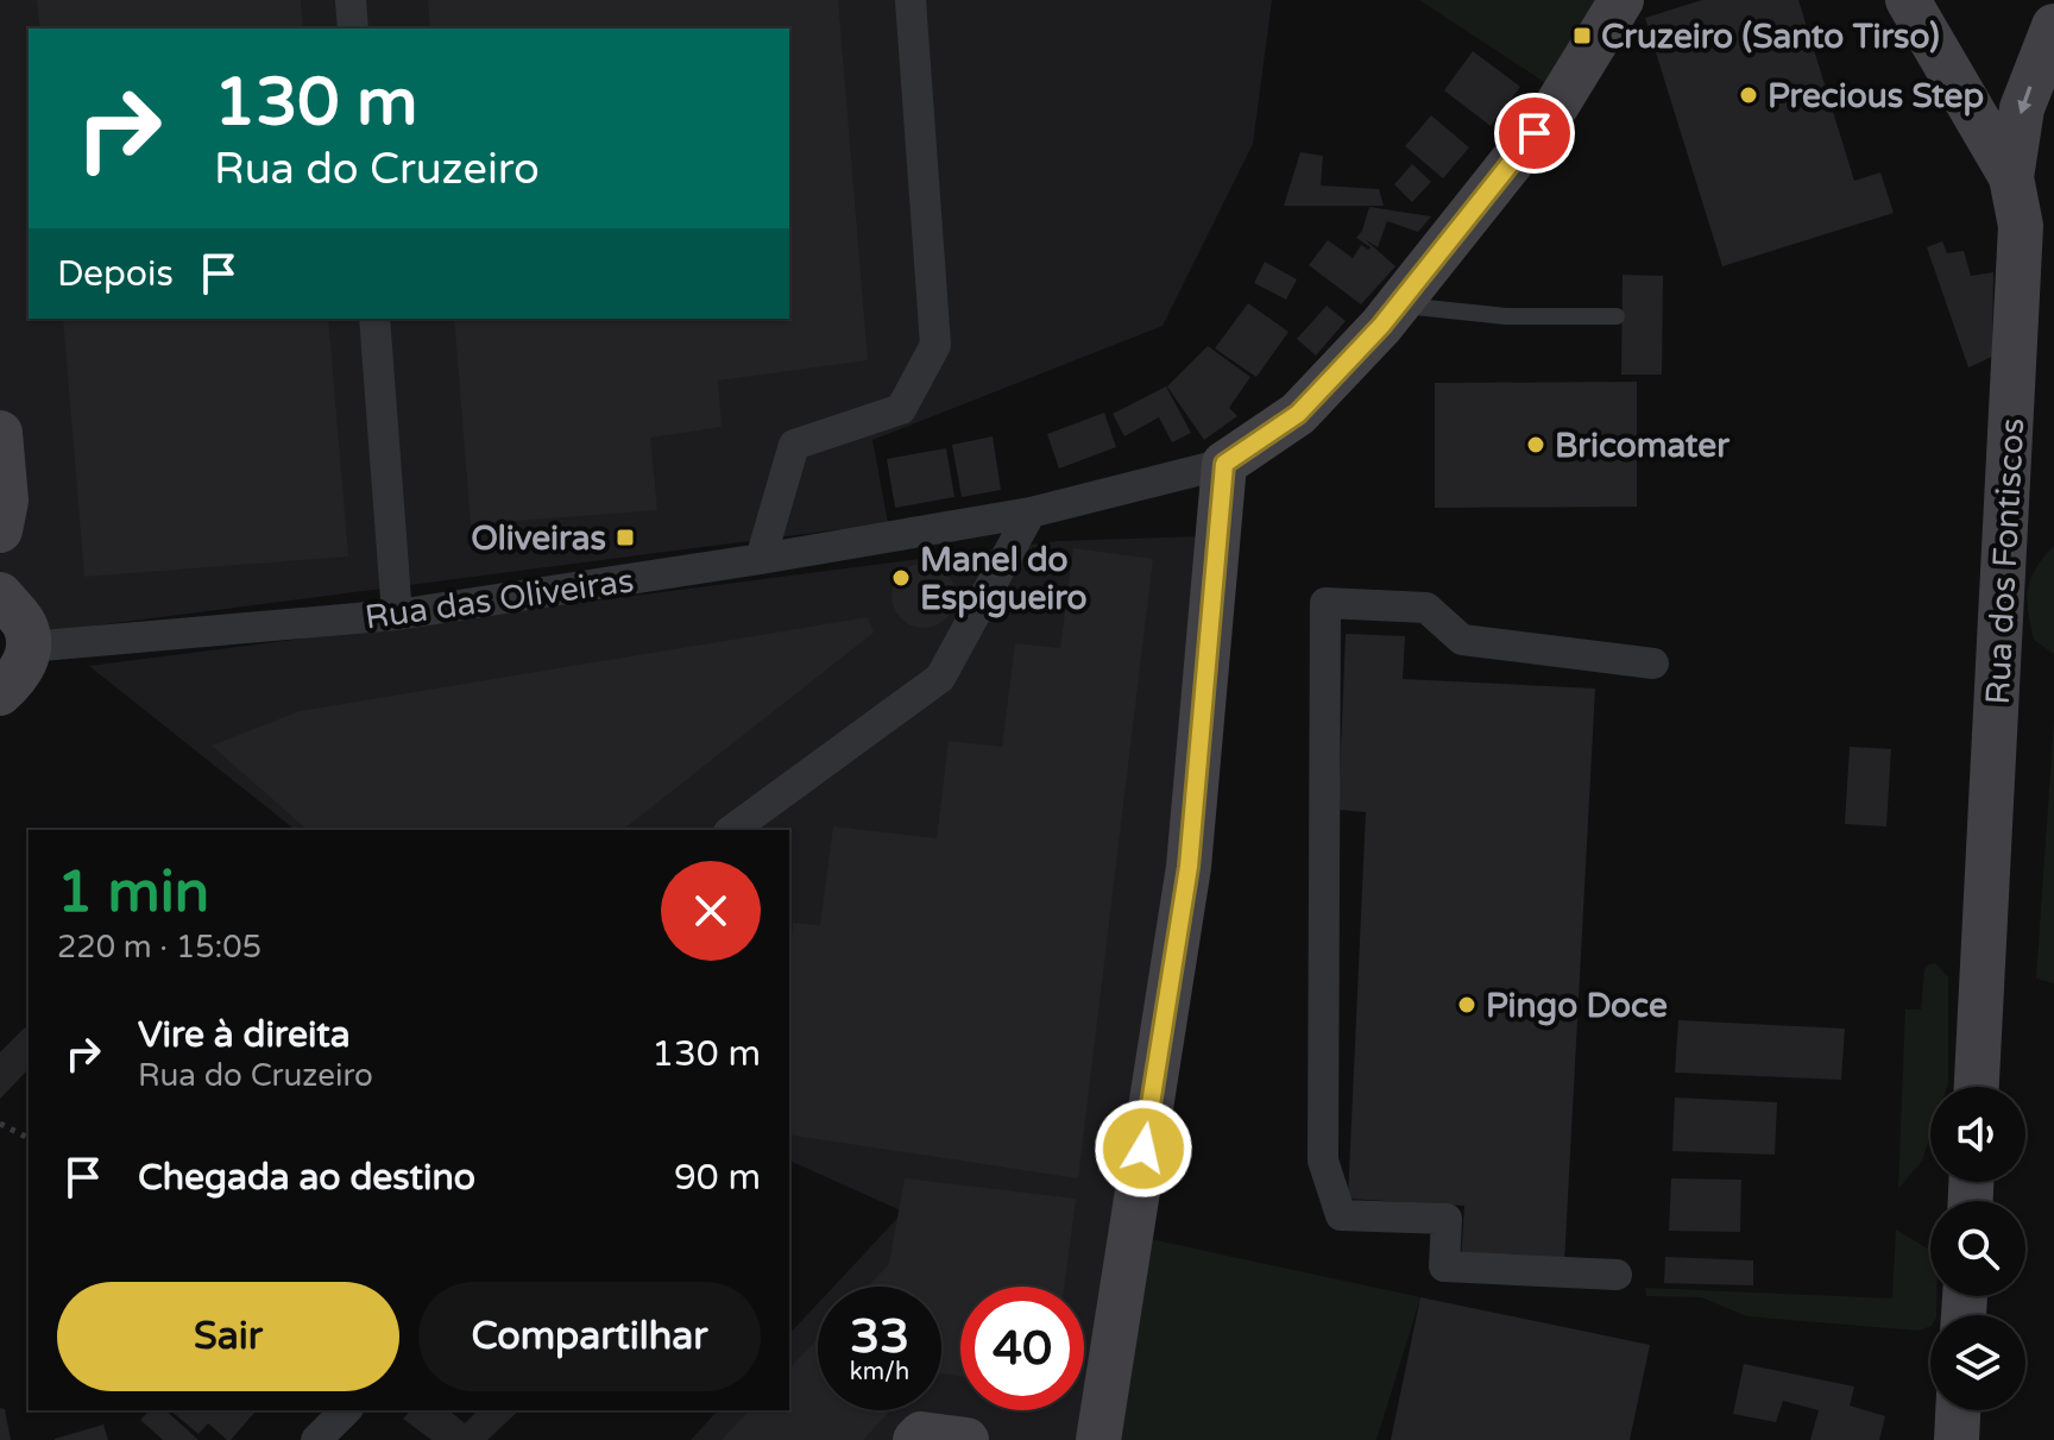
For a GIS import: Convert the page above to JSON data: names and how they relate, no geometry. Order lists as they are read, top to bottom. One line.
{"streets":{"street":["Rua dos Fontiscos","Rua das Oliveiras"]},"places":{"transit":["Cruzeiro (Santo Tirso)","Oliveiras"],"other":["Precious Step","Bricomater","Manel do Espigueiro","Pingo Doce"]},"page":{"turn":["130 m","Rua do Cruzeiro"],"then":"Depois","heading":["1 min","220 m · 15:05"],"list":[{"name":"Vire à direita","note":"Rua do Cruzeiro","value":"130 m"},{"name":"Chegada ao destino","value":"90 m"}],"buttons":["Sair","Compartilhar"],"speed":"33 km/h","limit":"40"}}
